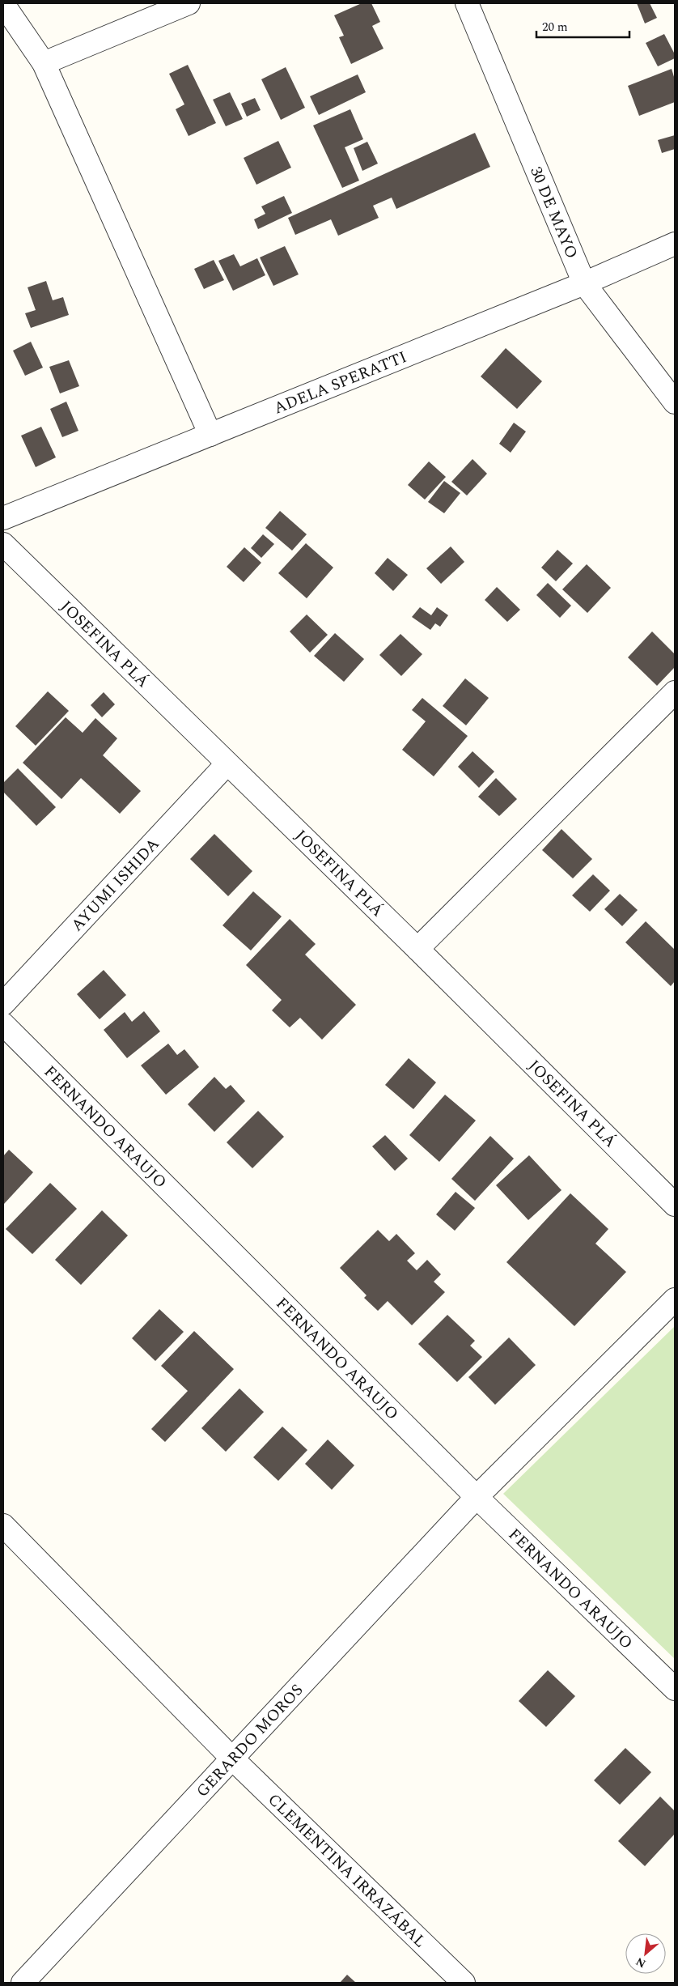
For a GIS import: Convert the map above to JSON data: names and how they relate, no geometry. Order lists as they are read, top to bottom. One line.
{"streets":{"street":["30 DE MAYO","ADELA SPERATTI","JOSEFINA PLÁ","AYUMI ISHIDA","FERNANDO ARAUJO","GERARDO MOROS","CLEMENTINA IRRAZÁBAL"]},"crossings":[["30 DE MAYO","ADELA SPERATTI"],["JOSEFINA PLÁ","AYUMI ISHIDA"],["FERNANDO ARAUJO","GERARDO MOROS"],["GERARDO MOROS","CLEMENTINA IRRAZÁBAL"]],"scale_bar":"20 m","north":"bottom left"}
